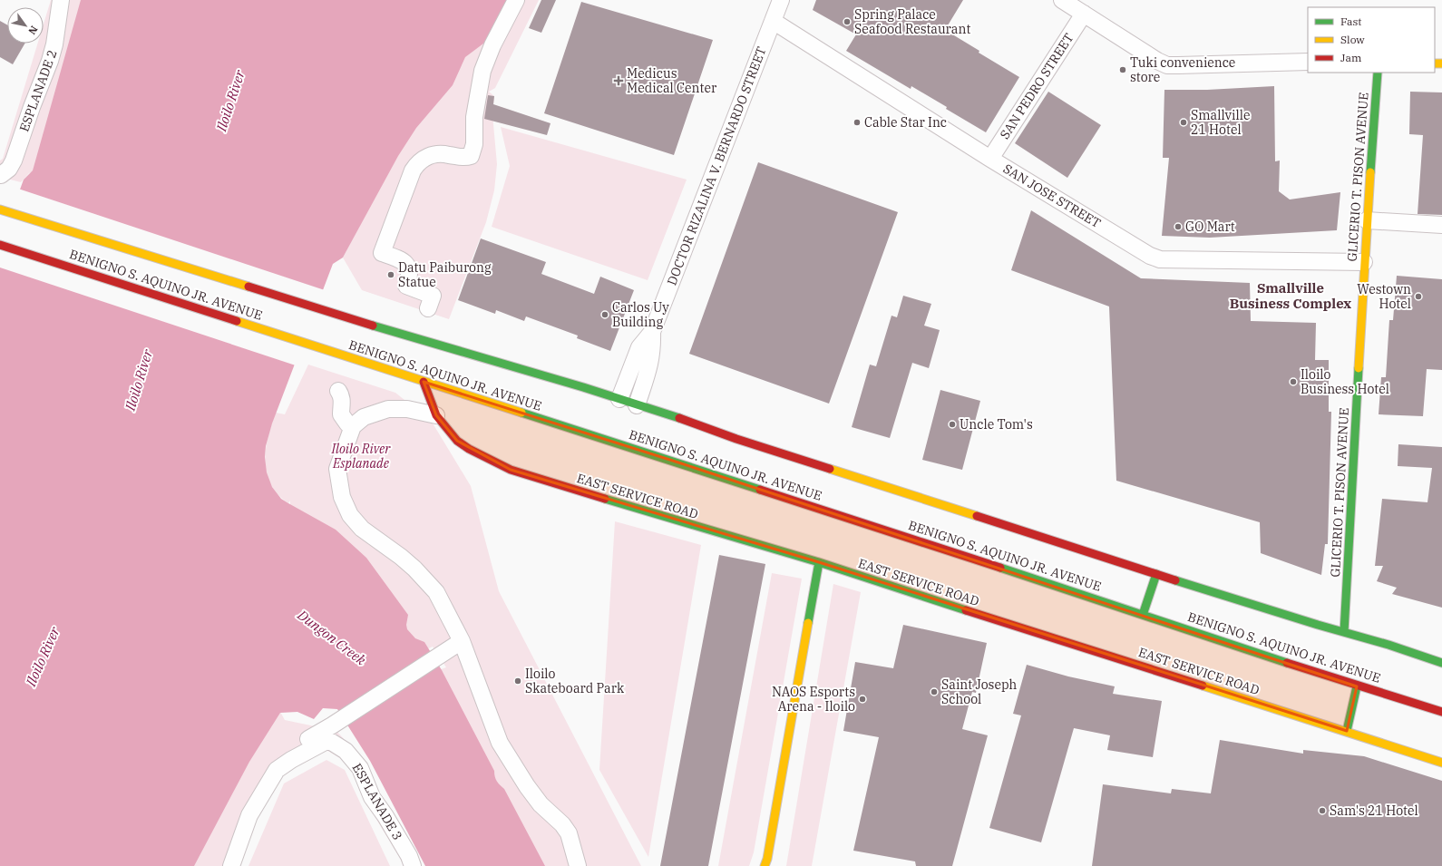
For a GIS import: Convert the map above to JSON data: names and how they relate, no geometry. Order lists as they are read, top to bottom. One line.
{"streets":{"main road":["GLICERIO T. PISON AVENUE","BENIGNO S. AQUINO JR. AVENUE","EAST SERVICE ROAD"],"street":["SAN PEDRO STREET","ESPLANADE 2","DOCTOR RIZALINA V. BERNARDO STREET","SAN JOSE STREET","ESPLANADE 3"]},"crossings":[["SAN PEDRO STREET","SAN JOSE STREET"],["DOCTOR RIZALINA V. BERNARDO STREET","SAN JOSE STREET"],["DOCTOR RIZALINA V. BERNARDO STREET","BENIGNO S. AQUINO JR. AVENUE"],["GLICERIO T. PISON AVENUE","SAN JOSE STREET"],["GLICERIO T. PISON AVENUE","BENIGNO S. AQUINO JR. AVENUE"],["BENIGNO S. AQUINO JR. AVENUE","EAST SERVICE ROAD"]],"districts":["Smallville Business Complex"],"water":["Iloilo River","Dungon Creek"],"parks":["Iloilo River Esplanade"],"places":{"other":["Spring Palace Seafood Restaurant","Tuki convenience store","Cable Star Inc","Smallville 21 Hotel","GO Mart","Datu Paiburong Statue","Westown Hotel","Carlos Uy Building","Iloilo Business Hotel","Uncle Tom's","Iloilo Skateboard Park","Saint Joseph School","NAOS Esports Arena - Iloilo","Sam's 21 Hotel"],"health":["Medicus Medical Center"]},"legend":["Fast","Slow","Jam"],"north":"bottom right"}
